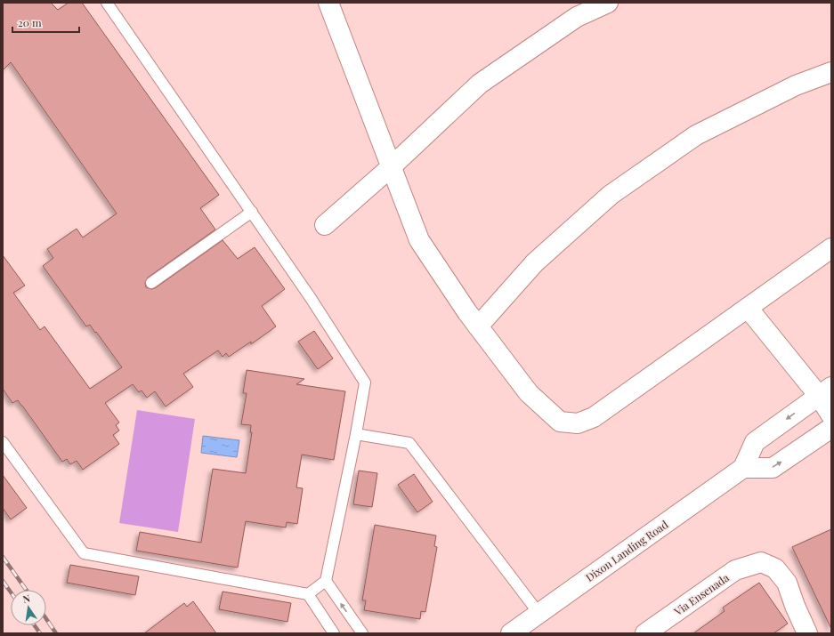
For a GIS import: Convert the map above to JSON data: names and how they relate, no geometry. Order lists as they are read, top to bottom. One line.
{"streets":{"street":["Dixon Landing Road","Via Ensenada"]},"scale_bar":"20 m","north":"top"}
